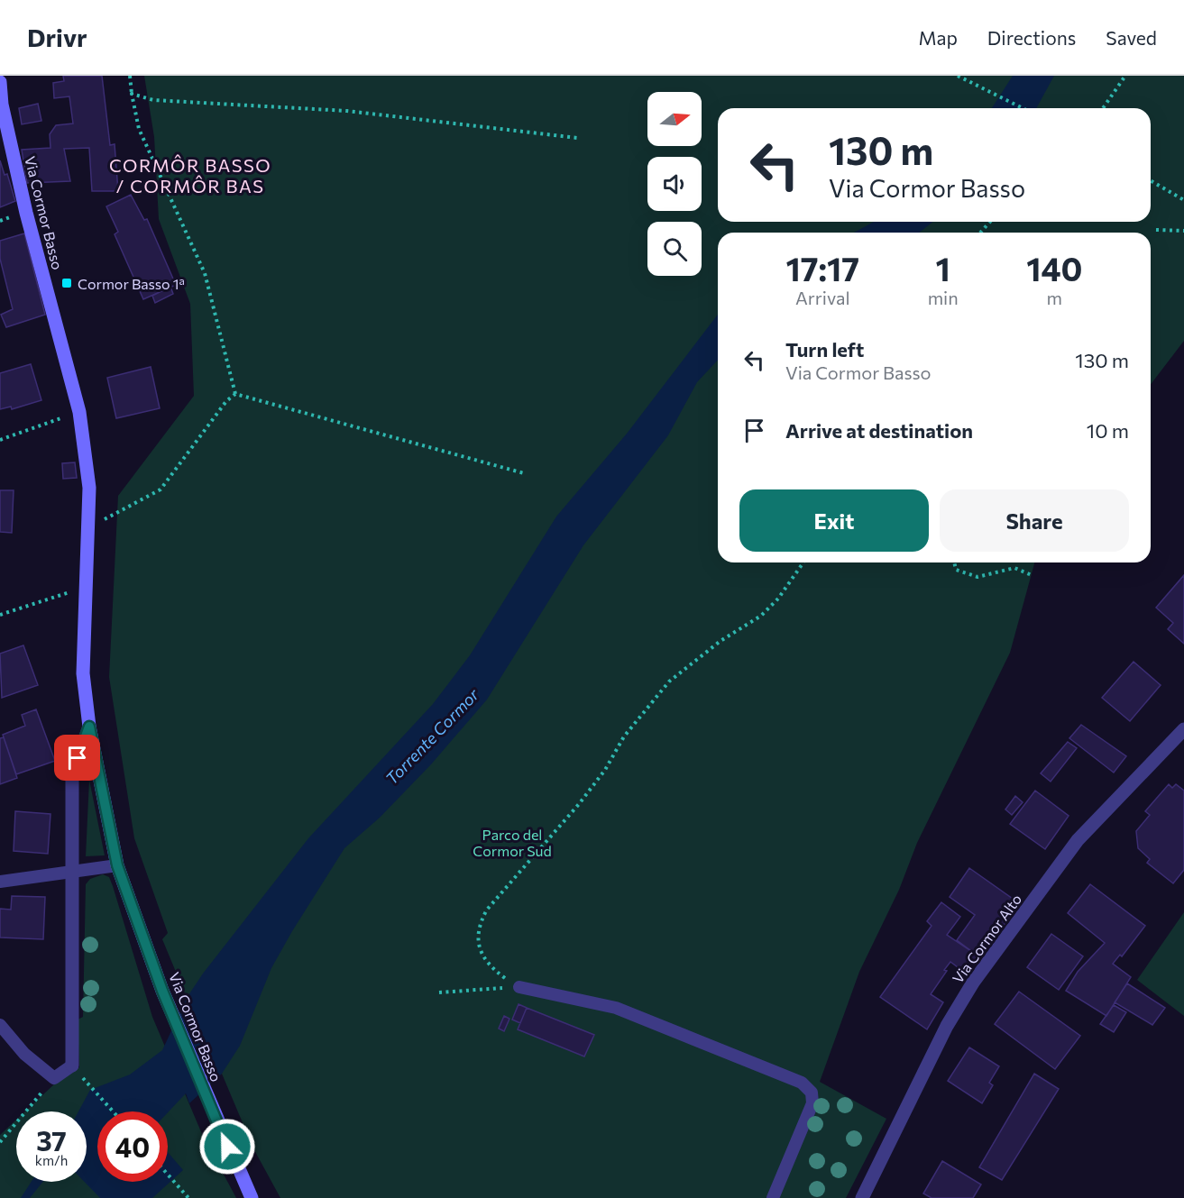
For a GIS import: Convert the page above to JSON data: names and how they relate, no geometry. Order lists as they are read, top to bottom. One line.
{"streets":{"street":["Via Cormor Basso","Via Cormor Alto"]},"districts":["CORMÔR BASSO / CORMÔR BAS"],"water":["Torrente Cormor"],"parks":["Parco del Cormor Sud"],"places":{"transit":["Cormor Basso 1ª"]},"north":"right","page":{"header":"Drivr","nav":["Map","Directions","Saved"],"turn":["130 m","Via Cormor Basso"],"eta":["17:17","Arrival","1","min","140","m"],"list":[{"name":"Turn left","note":"Via Cormor Basso","value":"130 m"},{"name":"Arrive at destination","value":"10 m"}],"buttons":["Exit","Share"],"speed":"37 km/h","limit":"40"}}
